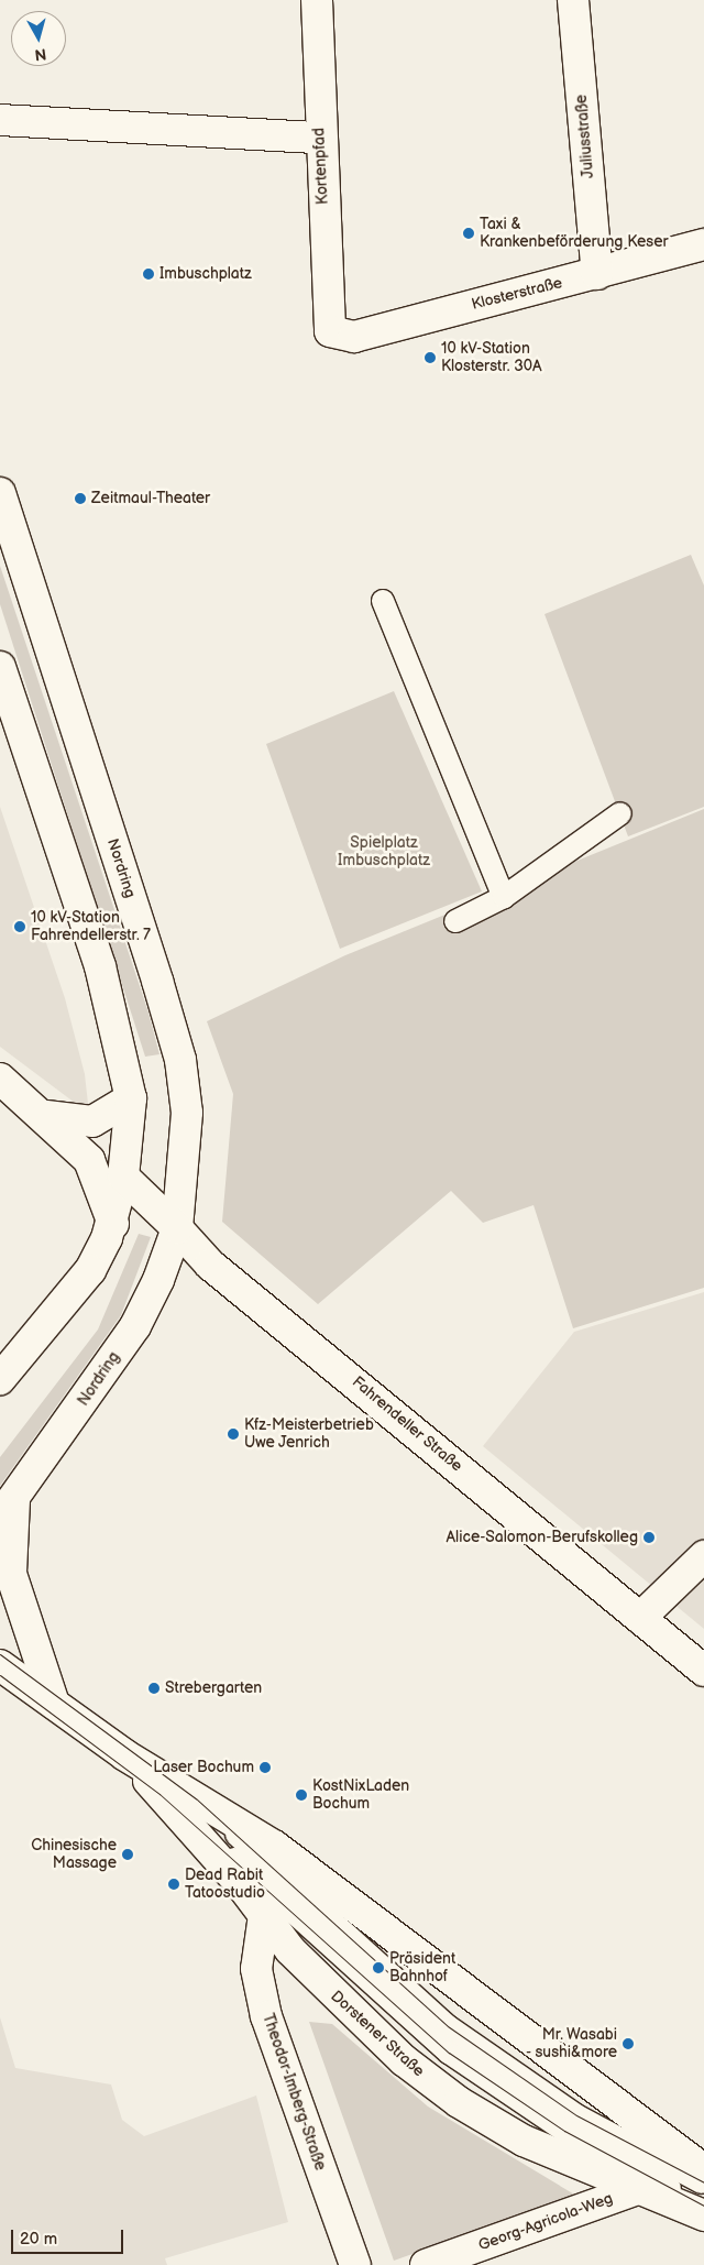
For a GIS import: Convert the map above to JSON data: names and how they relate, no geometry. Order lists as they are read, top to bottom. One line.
{"streets":{"main road":["Juliusstraße","Kortenpfad","Klosterstraße","Nordring","Fahrendeller Straße","Dorstener Straße","Theodor-Imberg-Straße","Georg-Agricola-Weg"]},"crossings":[["Juliusstraße","Klosterstraße"],["Kortenpfad","Klosterstraße"],["Nordring","Fahrendeller Straße"],["Dorstener Straße","Theodor-Imberg-Straße"],["Dorstener Straße","Georg-Agricola-Weg"]],"parks":["Spielplatz Imbuschplatz"],"places":["Taxi & Krankenbeförderung Keser","Imbuschplatz","10 kV-Station Klosterstr. 30A","Zeitmaul-Theater","10 kV-Station Fahrendellerstr. 7","Kfz-Meisterbetrieb Uwe Jenrich","Alice-Salomon-Berufskolleg","Strebergarten","Laser Bochum","KostNixLaden Bochum","Chinesische Massage","Dead Rabit Tatoostudio","Präsident Bahnhof","Mr. Wasabi - sushi&more"],"scale_bar":"20 m","north":"bottom"}
